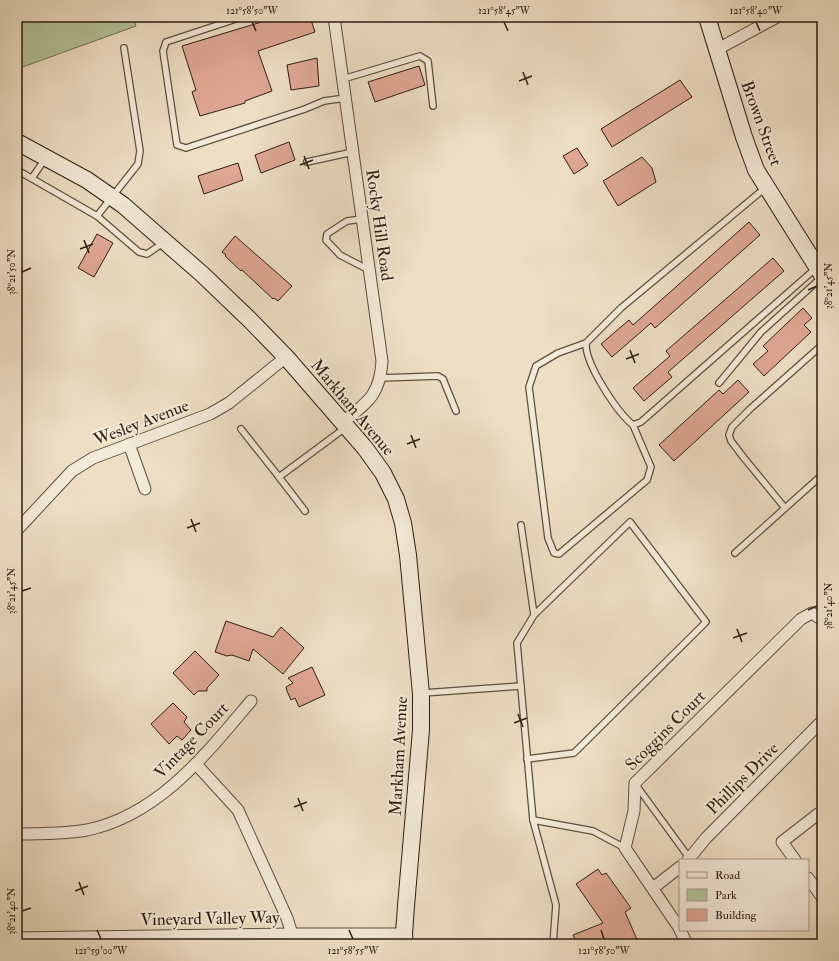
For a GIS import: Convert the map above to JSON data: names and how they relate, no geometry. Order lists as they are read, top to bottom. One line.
{"streets":{"street":["Brown Street","Rocky Hill Road","Markham Avenue","Wesley Avenue","Scoggins Court","Vintage Court","Phillips Drive","Vineyard Valley Way"]},"crossings":[["Rocky Hill Road","Markham Avenue"],["Markham Avenue","Wesley Avenue"],["Markham Avenue","Vineyard Valley Way"]],"legend":["Road","Park","Building"],"coordinates":["121°58'50\"W","121°58'45\"W","121°58'40\"W","38°21'50\"N","38°21'45\"N","38°21'40\"N","121°59'00\"W","121°58'55\"W"]}
